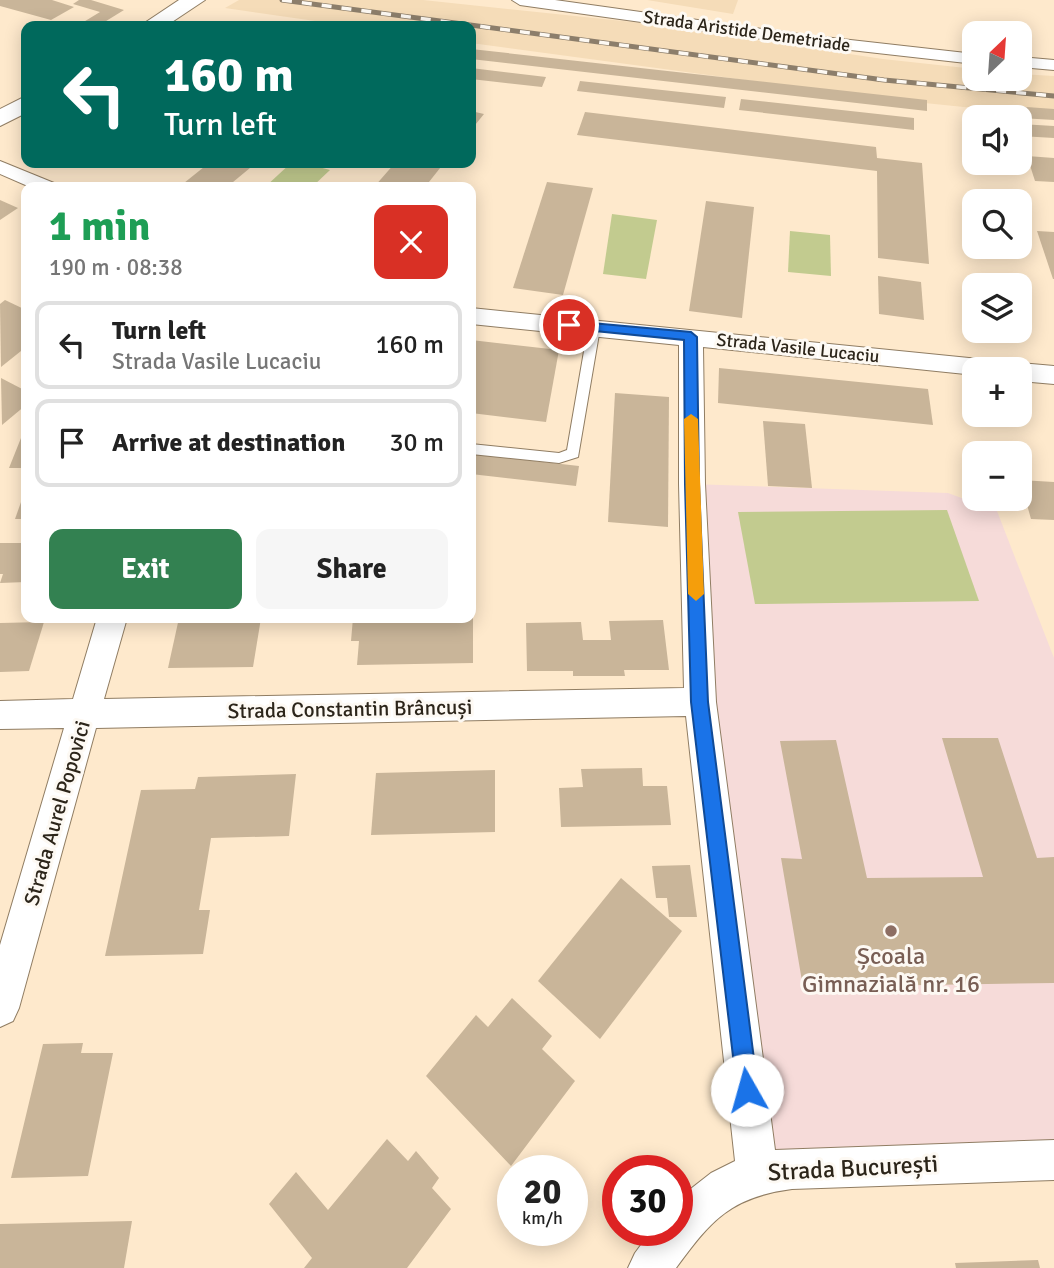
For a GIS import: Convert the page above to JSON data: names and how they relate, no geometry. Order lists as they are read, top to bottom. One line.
{"streets":{"street":["Strada Aristide Demetriade","Strada Vasile Lucaciu","Strada Constantin Brâncuși","Strada Aurel Popovici","Strada București"]},"crossings":[["Strada Constantin Brâncuși","Strada Aurel Popovici"]],"places":["Școala Gimnazială nr. 16"],"north":"top right","page":{"map_buttons":["+","−"],"turn":["160 m","Turn left"],"heading":["1 min","190 m · 08:38"],"list":[{"name":"Turn left","note":"Strada Vasile Lucaciu","value":"160 m"},{"name":"Arrive at destination","value":"30 m"}],"buttons":["Exit","Share"],"speed":"20 km/h","limit":"30"}}
